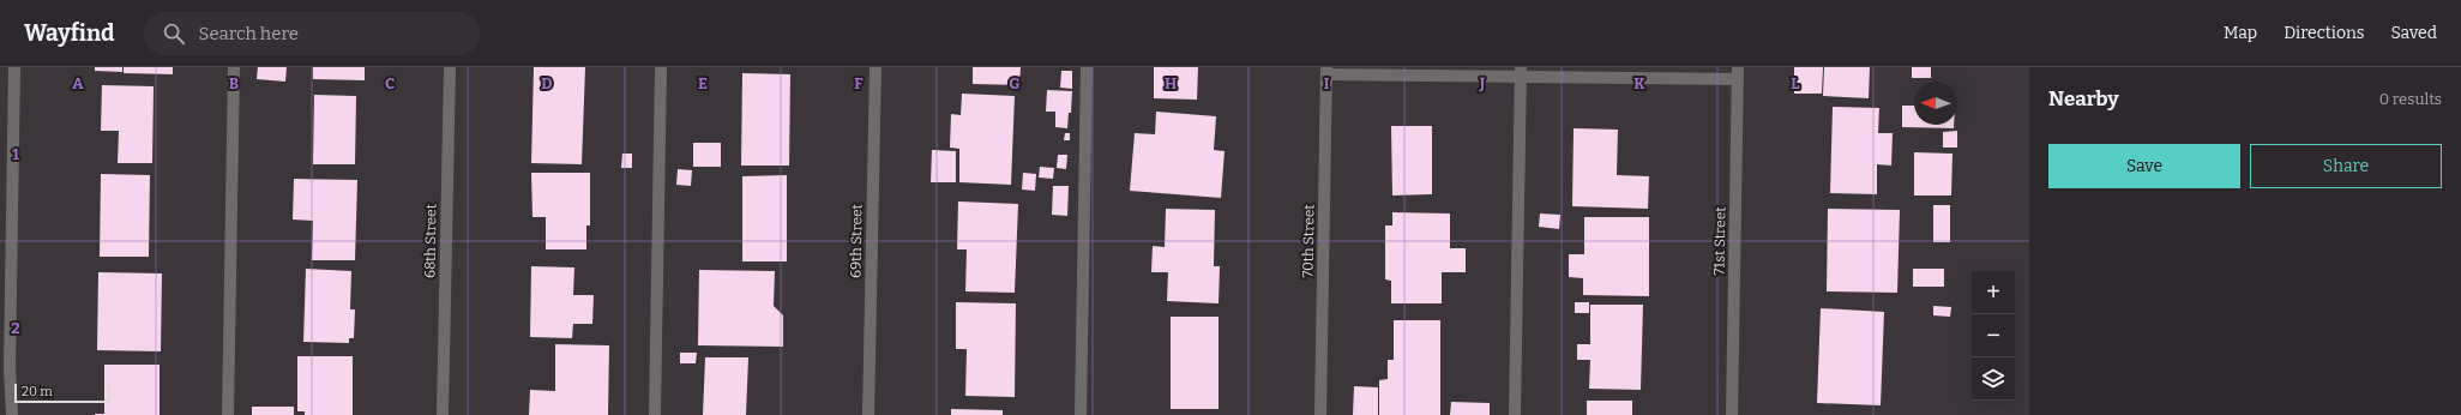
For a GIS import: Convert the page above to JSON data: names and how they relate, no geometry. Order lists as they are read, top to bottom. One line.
{"streets":{"street":["68th Street","69th Street","70th Street","71st Street"]},"scale_bar":"20 m","north":"left","page":{"header":"Wayfind","search":"Search here","nav":["Map","Directions","Saved"],"heading":["Nearby","0 results"],"buttons":["Save","Share"],"map_buttons":["+","−"],"scale":"20 m"},"grid":{"columns":["A","B","C","D","E","F","G","H","I","J","K","L"],"rows":["1","2"]}}
